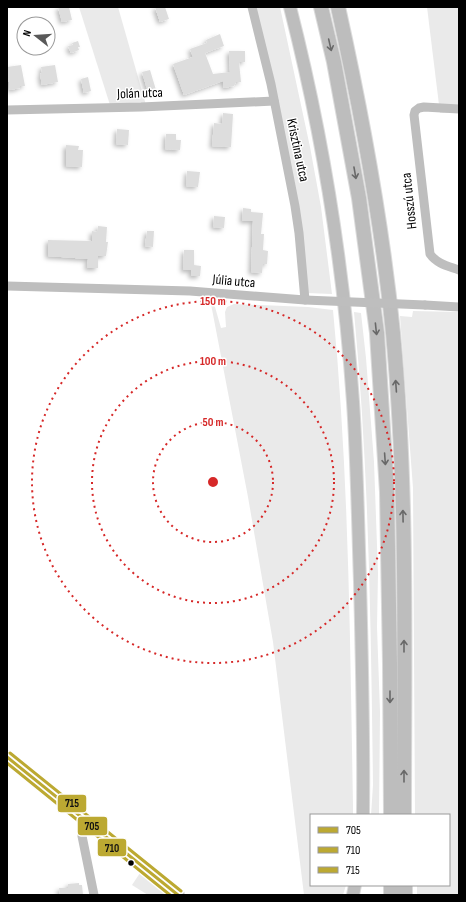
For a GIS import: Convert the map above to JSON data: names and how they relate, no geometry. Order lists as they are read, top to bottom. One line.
{"streets":{"street":["Jolán utca","Krisztina utca","Hosszú utca","Júlia utca"]},"crossings":[["Jolán utca","Krisztina utca"],["Krisztina utca","Júlia utca"]],"lines":["transit line 715","transit line 705","transit line 710"],"legend":["705","710","715"],"north":"left","rings":["150 m","100 m","50 m"]}
